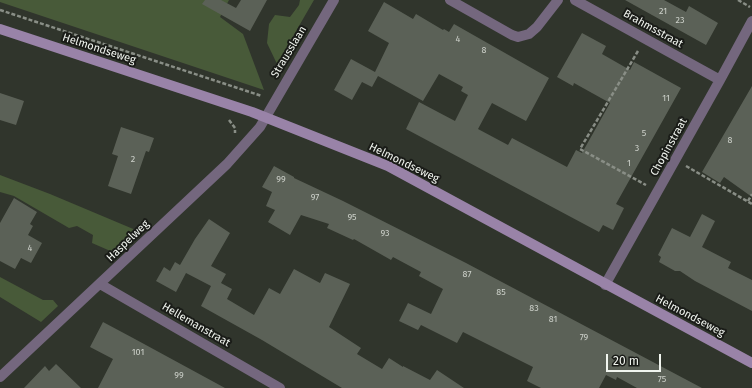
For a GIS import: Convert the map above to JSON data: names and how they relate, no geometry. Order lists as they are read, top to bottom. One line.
{"streets":{"street":["Brahmsstraat","Helmondseweg","Strausslaan","Chopinstraat","Haspelweg","Hellemanstraat"]},"crossings":[["Brahmsstraat","Chopinstraat"],["Helmondseweg","Strausslaan"],["Helmondseweg","Chopinstraat"],["Helmondseweg","Haspelweg"],["Strausslaan","Haspelweg"],["Haspelweg","Hellemanstraat"]],"house_numbers":["21","23","4","8","11","5","8","3","2","1","99","97","95","93","4","87","85","83","81","79","101","99","75"],"scale_bar":"20 m"}
